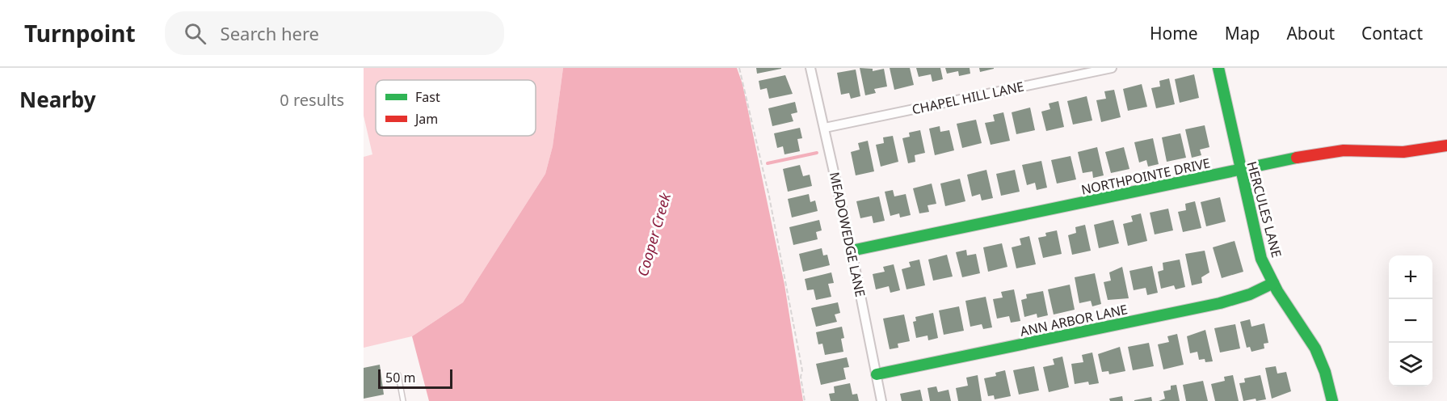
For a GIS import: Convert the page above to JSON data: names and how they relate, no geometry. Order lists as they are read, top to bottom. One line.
{"streets":{"street":["CHAPEL HILL LANE","NORTHPOINTE DRIVE","HERCULES LANE","MEADOWEDGE LANE","ANN ARBOR LANE"]},"crossings":[["CHAPEL HILL LANE","MEADOWEDGE LANE"],["NORTHPOINTE DRIVE","HERCULES LANE"],["NORTHPOINTE DRIVE","MEADOWEDGE LANE"],["HERCULES LANE","ANN ARBOR LANE"],["MEADOWEDGE LANE","ANN ARBOR LANE"]],"water":["Cooper Creek"],"legend":["Fast","Jam"],"scale_bar":"50 m","page":{"header":"Turnpoint","search":"Search here","nav":["Home","Map","About","Contact"],"heading":["Nearby","0 results"],"map_buttons":["+","−"],"scale":"50 m"}}
